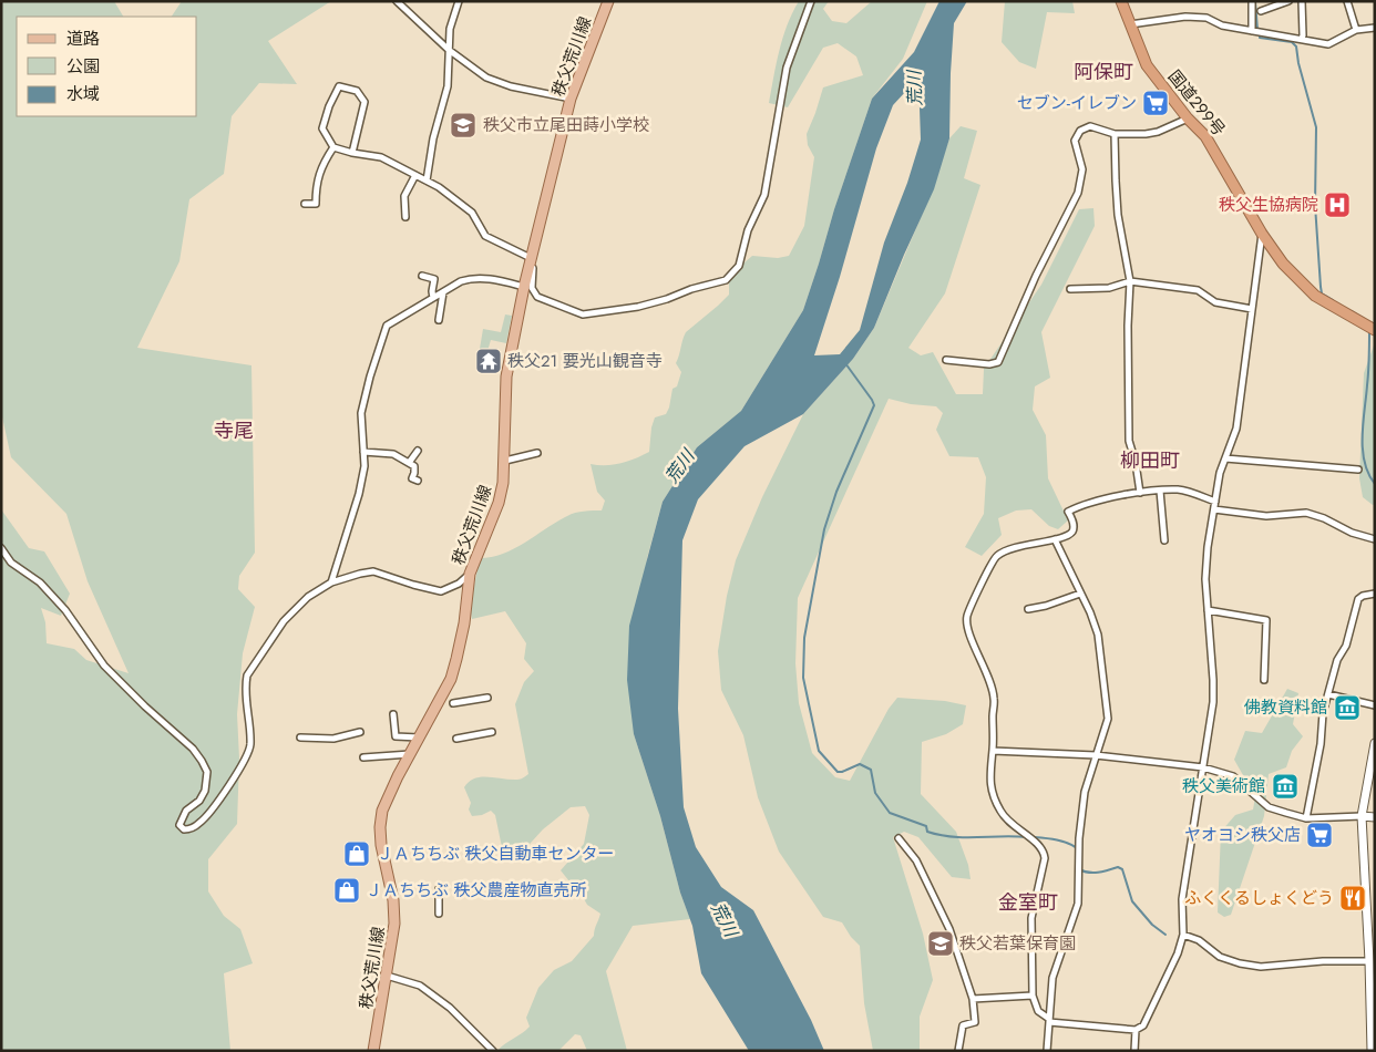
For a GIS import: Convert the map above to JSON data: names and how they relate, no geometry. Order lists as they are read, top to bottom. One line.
{"streets":{"highway":["国道299号"],"main road":["秩父荒川線"]},"districts":["阿保町","寺尾","柳田町","金室町"],"water":["荒川"],"places":{"supermarket":["セブン-イレブン","ヤオヨシ秩父店"],"school or university":["秩父市立尾田蒔小学校","秩父若葉保育園"],"hospital":["秩父生協病院"],"temple":["秩父21 要光山観音寺"],"museum":["佛教資料館","秩父美術館"],"shop":["ＪＡちちぶ 秩父自動車センター","ＪＡちちぶ 秩父農産物直売所"],"restaurant":["ふくくるしょくどう"]},"legend":["道路","公園","水域"]}
